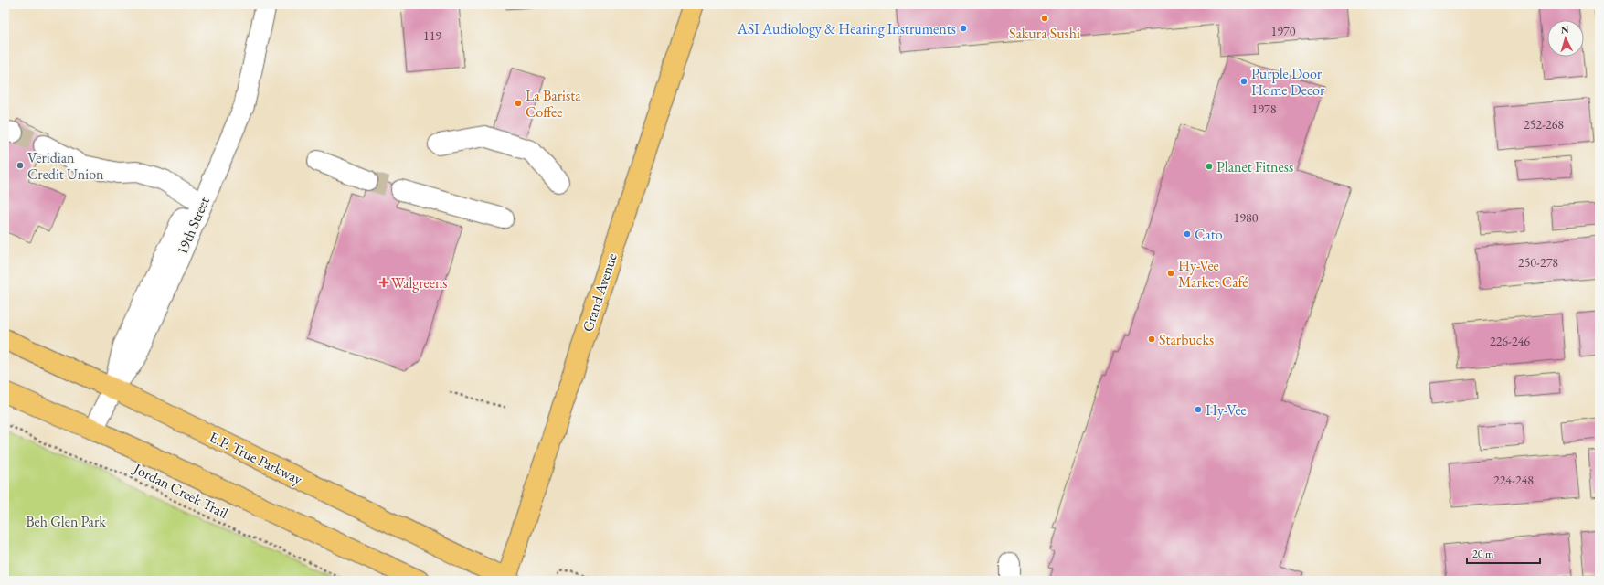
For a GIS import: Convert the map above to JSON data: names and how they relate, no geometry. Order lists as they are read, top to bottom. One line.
{"streets":{"main road":["Grand Avenue","E.P. True Parkway"],"street":["19th Street"],"path":["Jordan Creek Trail"]},"crossings":[["19th Street","E.P. True Parkway"],["Grand Avenue","E.P. True Parkway"]],"parks":["Beh Glen Park"],"places":{"other":["Sakura Sushi","ASI Audiology & Hearing Instruments","Purple Door Home Decor","La Barista Coffee","Veridian Credit Union","Planet Fitness","Cato","Hy-Vee Market Café","Starbucks","Hy-Vee"],"health":["Walgreens"]},"house_numbers":["1970","119","1978","252-268","1980","250-278","226-246","224-248"],"scale_bar":"20 m","north":"top"}
